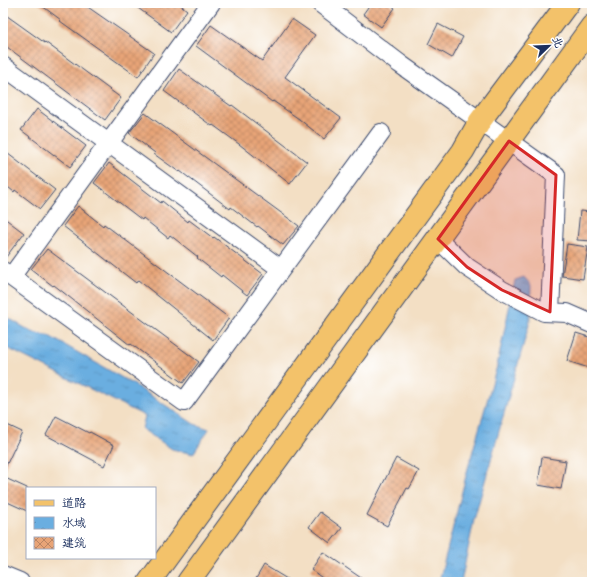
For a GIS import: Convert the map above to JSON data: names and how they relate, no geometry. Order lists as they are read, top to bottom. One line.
{"legend":["道路","水域","建筑"],"north":"top right"}
